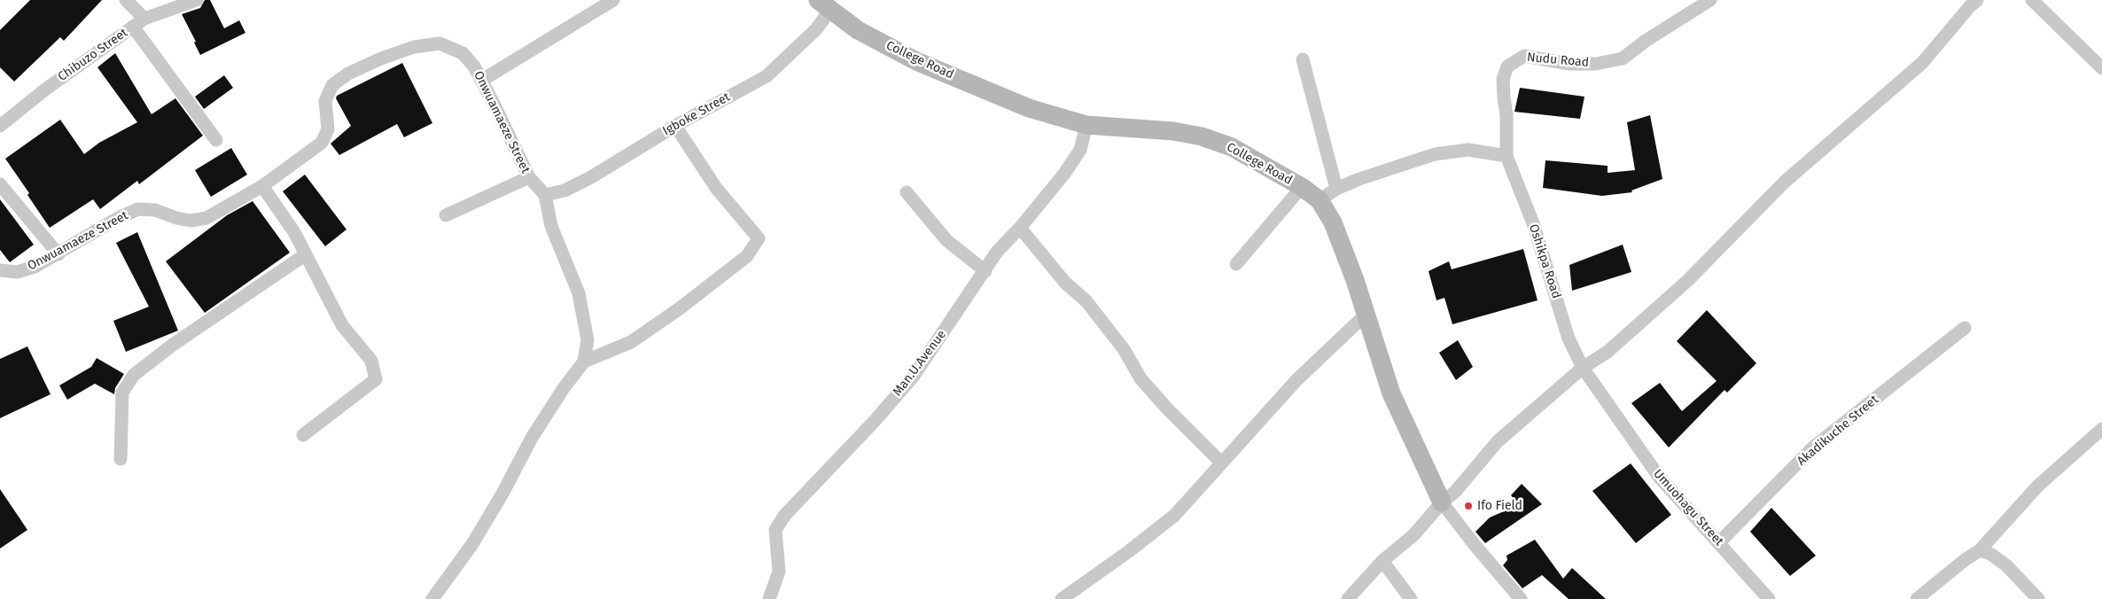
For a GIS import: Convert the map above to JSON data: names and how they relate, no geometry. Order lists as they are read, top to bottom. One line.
{"streets":{"main road":["College Road"],"street":["Chibuzo Street","Nudu Road","Igboke Street","Onwuamaeze Street","Oshikpa Road","Man.U.Avenue","Akadikuche Street","Umuohagu Street"]},"crossings":[["College Road","Igboke Street"],["College Road","Man.U.Avenue"],["Nudu Road","Oshikpa Road"],["Igboke Street","Onwuamaeze Street"],["Oshikpa Road","Umuohagu Street"],["Akadikuche Street","Umuohagu Street"]],"places":["Ifo Field"]}
